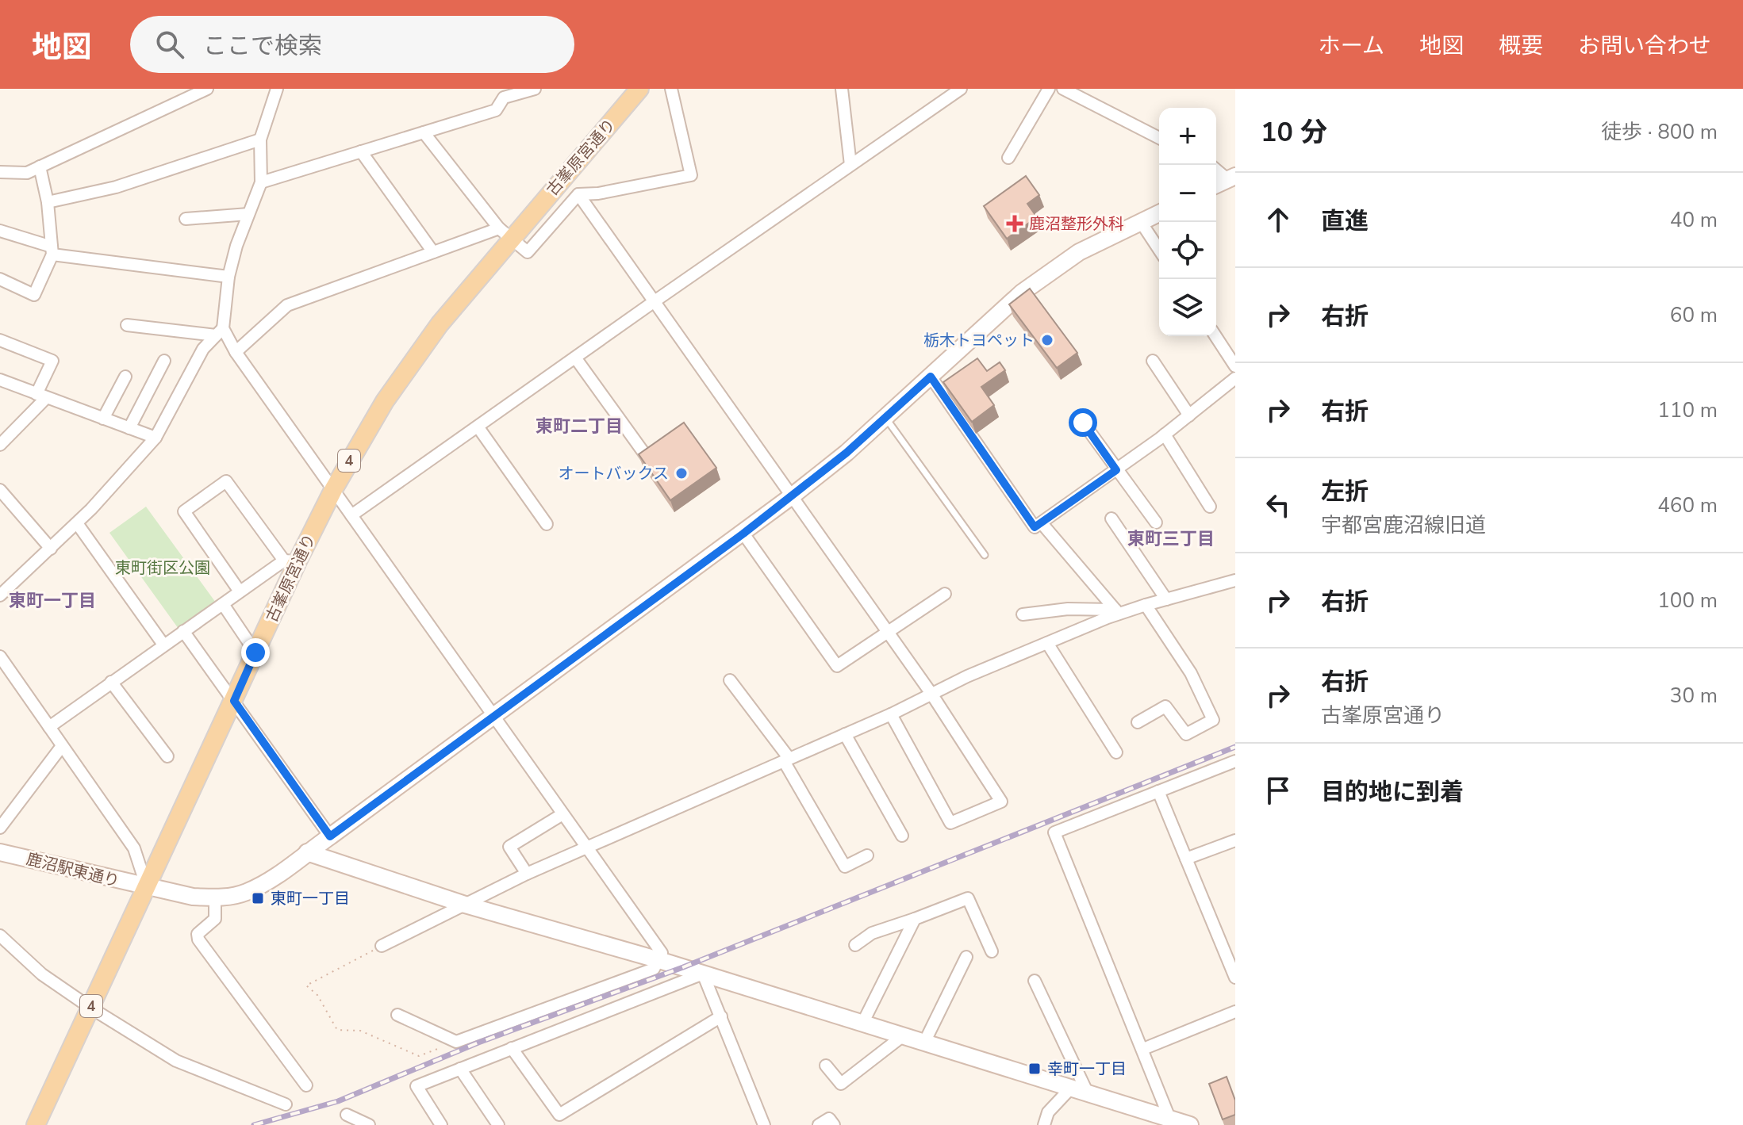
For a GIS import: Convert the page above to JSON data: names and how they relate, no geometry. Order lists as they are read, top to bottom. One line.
{"streets":{"main road":["古峯原宮通り","4"],"street":["鹿沼駅東通り"]},"crossings":[["古峯原宮通り","鹿沼駅東通り"]],"districts":["東町二丁目","東町三丁目","東町一丁目"],"parks":["東町街区公園"],"places":{"health":["鹿沼整形外科"],"other":["栃木トヨペット","オートバックス"],"transit":["東町一丁目","幸町一丁目"]},"page":{"header":"地図","search":"ここで検索","nav":["ホーム","地図","概要","お問い合わせ"],"heading":["10 分","徒歩 · 800 m"],"map_buttons":["+","−"],"list":[["直進","40 m"],["右折","60 m"],["右折","110 m"],["左折","宇都宮鹿沼線旧道","460 m"],["右折","100 m"],["右折","古峯原宮通り","30 m"],"目的地に到着"]}}
